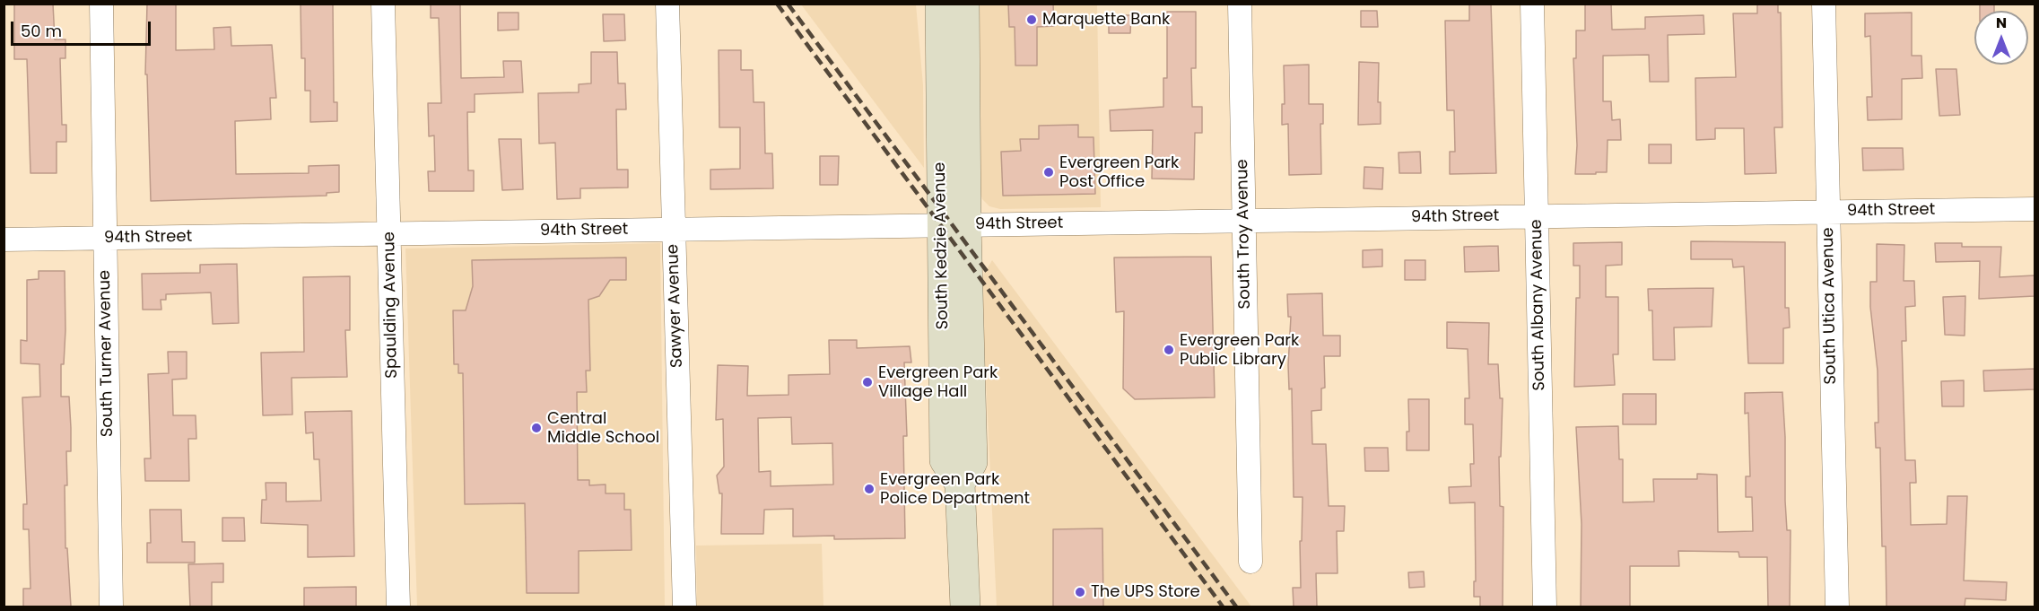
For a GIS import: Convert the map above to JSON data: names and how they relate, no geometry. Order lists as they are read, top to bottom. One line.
{"streets":{"main road":["South Kedzie Avenue"],"street":["94th Street","South Troy Avenue","Spaulding Avenue","South Albany Avenue","Sawyer Avenue","South Utica Avenue","South Turner Avenue"]},"crossings":[["94th Street","South Troy Avenue"],["94th Street","South Kedzie Avenue"],["94th Street","Spaulding Avenue"],["94th Street","South Albany Avenue"],["94th Street","Sawyer Avenue"],["94th Street","South Utica Avenue"],["94th Street","South Turner Avenue"]],"places":["Marquette Bank","Evergreen Park Post Office","Evergreen Park Public Library","Evergreen Park Village Hall","Central Middle School","Evergreen Park Police Department","The UPS Store"],"scale_bar":"50 m","north":"top"}
